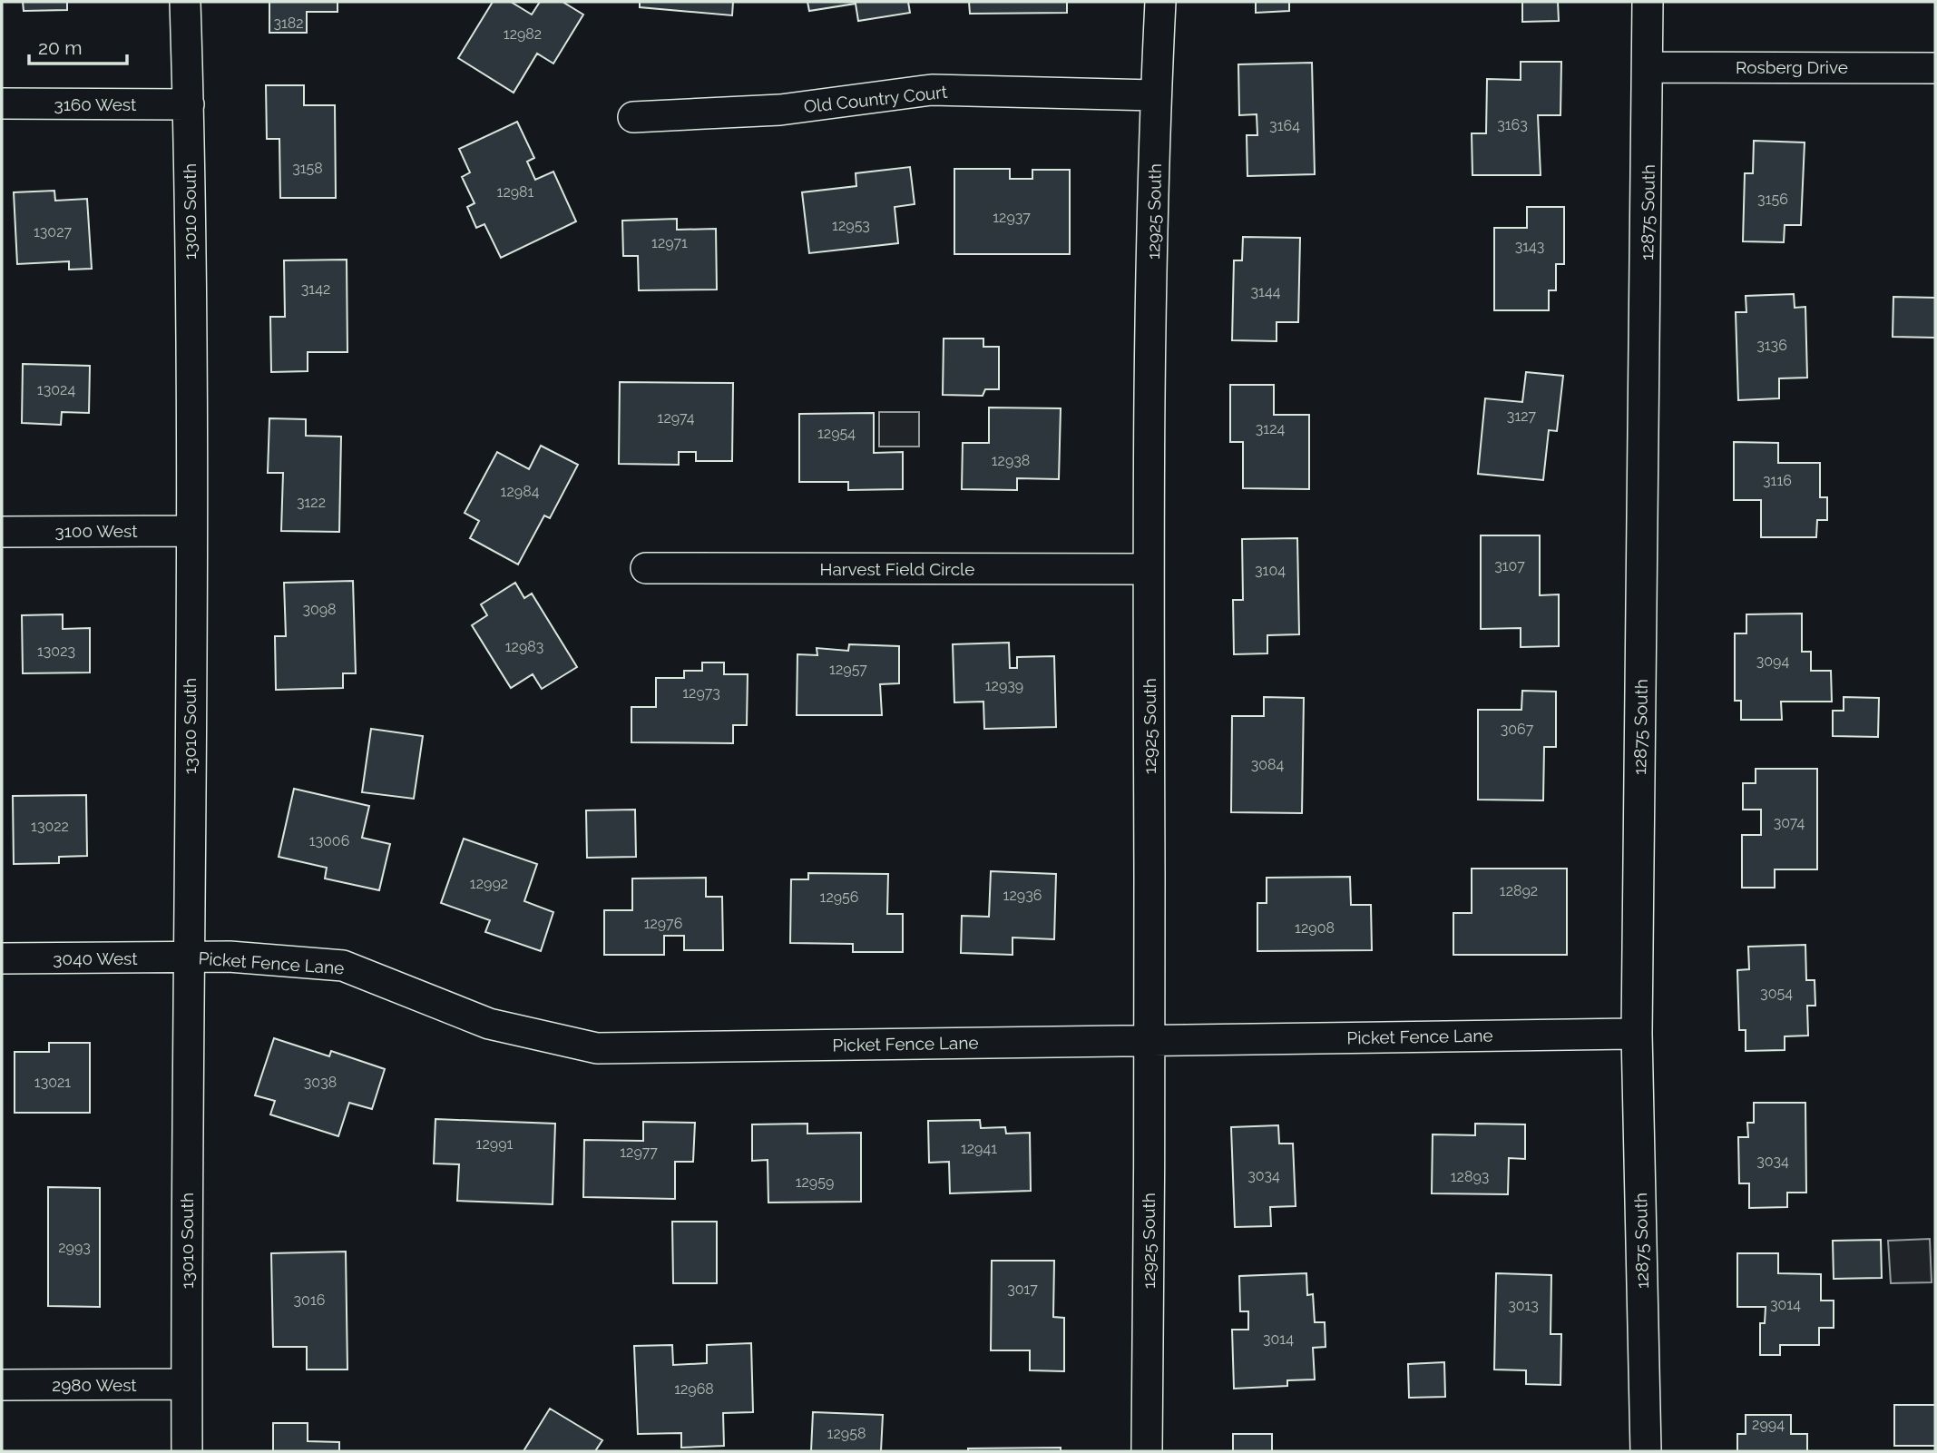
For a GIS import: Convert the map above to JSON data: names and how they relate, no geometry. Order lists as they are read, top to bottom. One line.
{"streets":{"street":["Rosberg Drive","Old Country Court","3160 West","13010 South","12925 South","12875 South","3100 West","Harvest Field Circle","3040 West","Picket Fence Lane","2980 West"]},"crossings":[["Rosberg Drive","12875 South"],["Old Country Court","12925 South"],["3160 West","13010 South"],["13010 South","3100 West"],["13010 South","3040 West"],["13010 South","Picket Fence Lane"],["13010 South","2980 West"],["12925 South","Harvest Field Circle"],["12925 South","Picket Fence Lane"],["12875 South","Picket Fence Lane"],["3040 West","Picket Fence Lane"]],"house_numbers":["3182","12982","3163","3164","3158","12981","3156","12937","12953","13027","12971","3143","3142","3144","3136","13024","3127","12974","3124","12954","12938","3116","12984","3122","3107","3104","3098","12983","13023","3094","12957","12939","12973","3067","3084","3074","13022","13006","12992","12892","12936","12956","12976","12908","3054","13021","3038","12991","12941","12977","3034","3034","12893","12959","2993","3017","3016","3014","3013","3014","12968","2994","12958"],"scale_bar":"20 m"}
